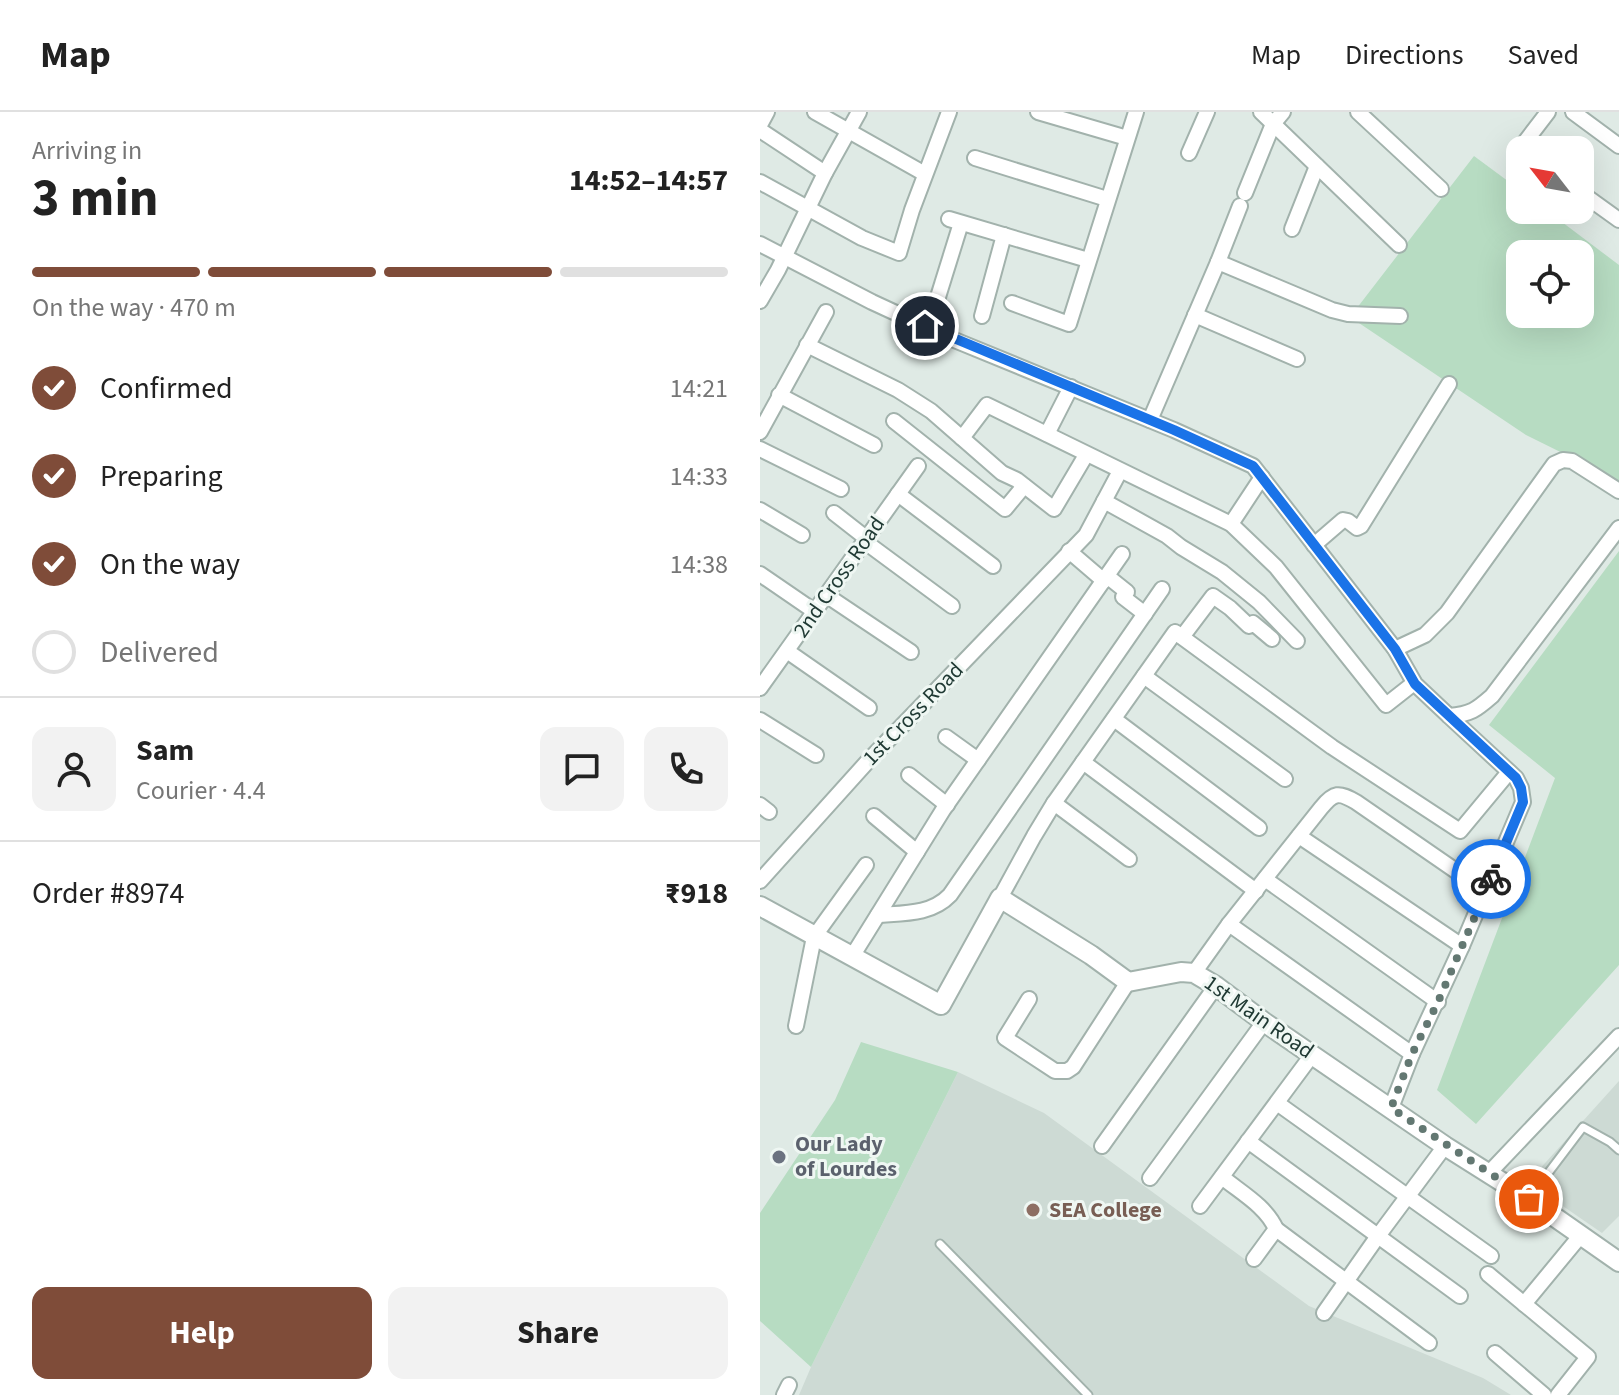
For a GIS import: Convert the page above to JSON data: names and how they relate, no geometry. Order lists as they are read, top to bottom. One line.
{"streets":{"street":["2nd Cross Road","1st Cross Road","1st Main Road"]},"places":["Our Lady of Lourdes","SEA College"],"north":"top left","page":{"header":"Map","nav":["Map","Directions","Saved"],"heading":["3 min","Arriving in","14:52–14:57"],"panel":["Sam","Courier · 4.4","Order #8974","₹918"],"bar":"On the way · 470 m","list":[["Confirmed","14:21"],["Preparing","14:33"],["On the way","14:38"],"Delivered"],"buttons":["Help","Share"]}}
